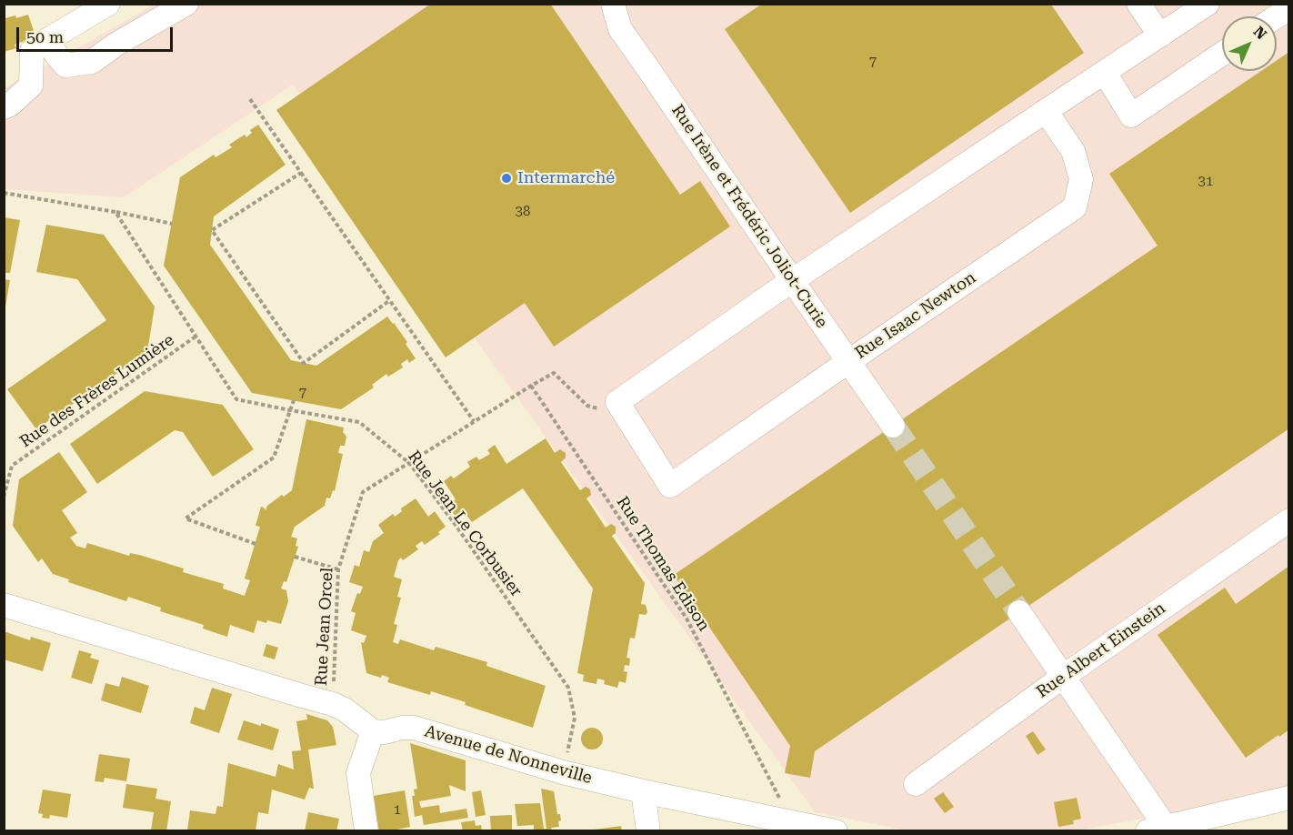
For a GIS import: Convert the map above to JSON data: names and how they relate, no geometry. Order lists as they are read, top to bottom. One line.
{"streets":{"street":["Rue Irène et Frédéric Joliot-Curie","Rue Isaac Newton","Rue Albert Einstein","Avenue de Nonneville"],"path":["Rue des Frères Lumière","Rue Jean Le Corbusier","Rue Thomas Edison","Rue Jean Orcel"]},"crossings":[["Rue Irène et Frédéric Joliot-Curie","Rue Isaac Newton"],["Rue Isaac Newton","Rue Jean Orcel"],["Rue des Frères Lumière","Rue Jean Le Corbusier"],["Rue Jean Le Corbusier","Rue Jean Orcel"],["Rue Jean Le Corbusier","Avenue de Nonneville"],["Rue Thomas Edison","Rue Jean Orcel"],["Rue Thomas Edison","Avenue de Nonneville"]],"places":["Intermarché"],"house_numbers":["7","31","38","7","1"],"scale_bar":"50 m","north":"top right"}
